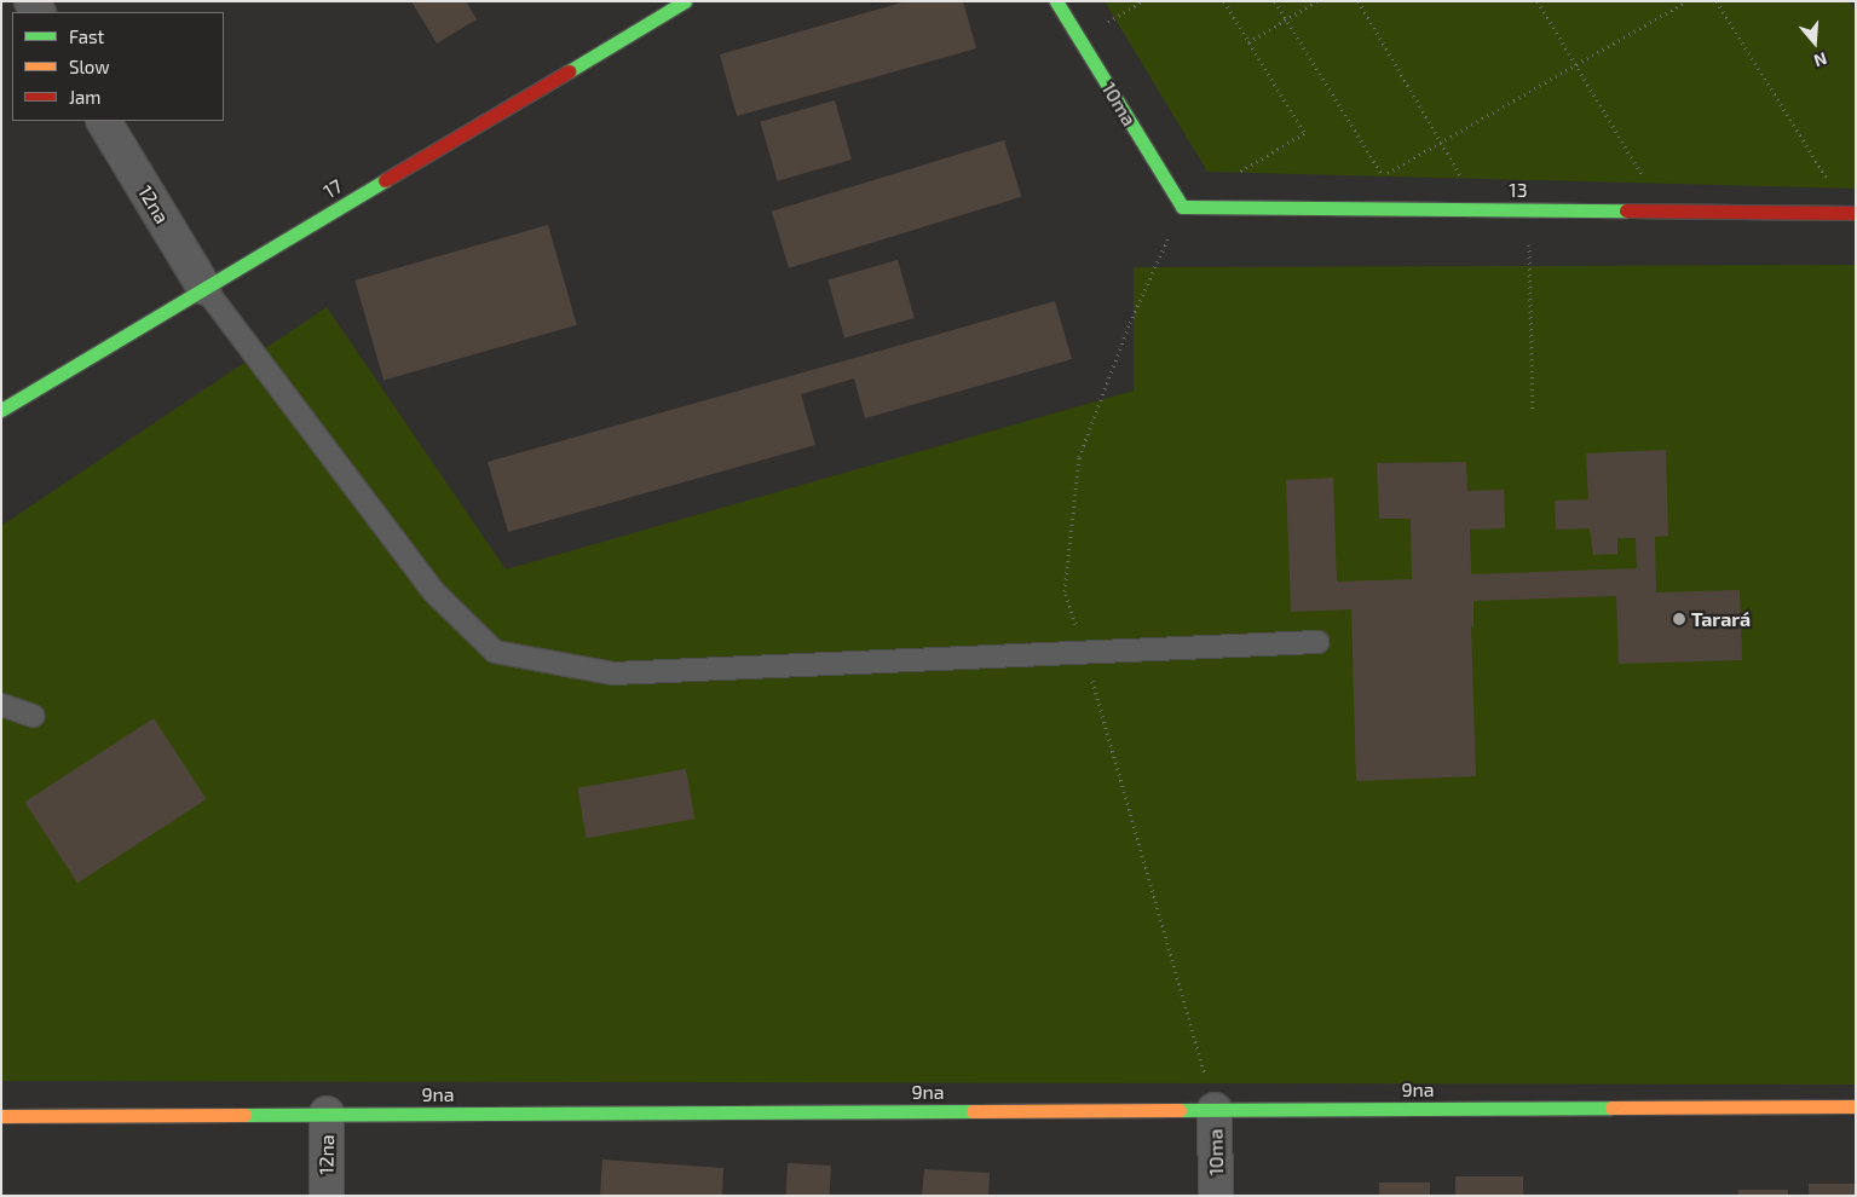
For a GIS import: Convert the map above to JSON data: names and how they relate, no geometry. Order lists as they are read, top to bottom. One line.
{"streets":{"street":["10ma","17","13","12na","9na"]},"crossings":[["10ma","13"],["10ma","9na"],["17","12na"],["12na","9na"]],"places":["Tarará"],"legend":["Fast","Slow","Jam"],"north":"bottom"}
